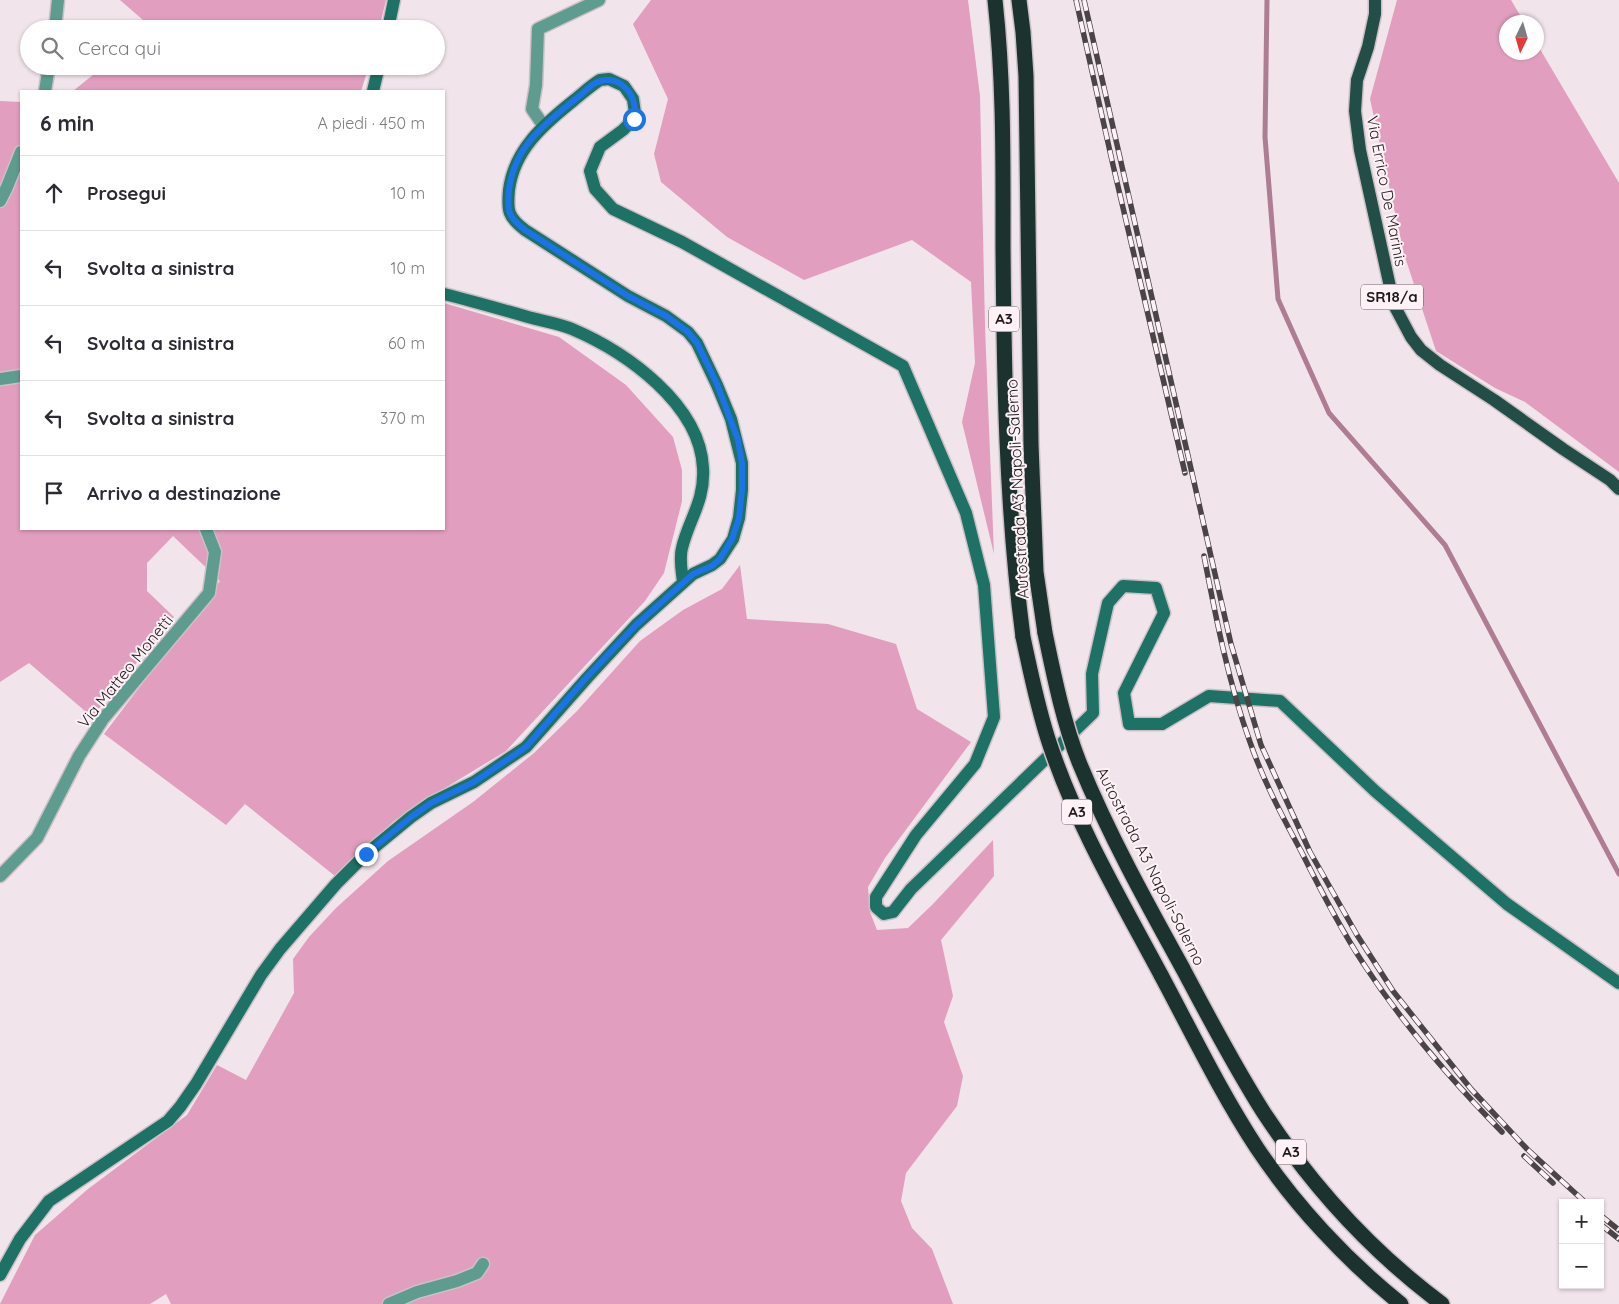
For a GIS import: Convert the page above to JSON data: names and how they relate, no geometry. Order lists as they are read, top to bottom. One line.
{"streets":{"highway":["A3","Autostrada A3 Napoli-Salerno"],"main road":["Via Errico De Marinis","SR18/a"],"street":["Via Matteo Monetti"]},"north":"bottom","page":{"search":"Cerca qui","heading":["6 min","A piedi · 450 m"],"list":[["Prosegui","10 m"],["Svolta a sinistra","10 m"],["Svolta a sinistra","60 m"],["Svolta a sinistra","370 m"],"Arrivo a destinazione"],"map_buttons":["+","−"]}}
